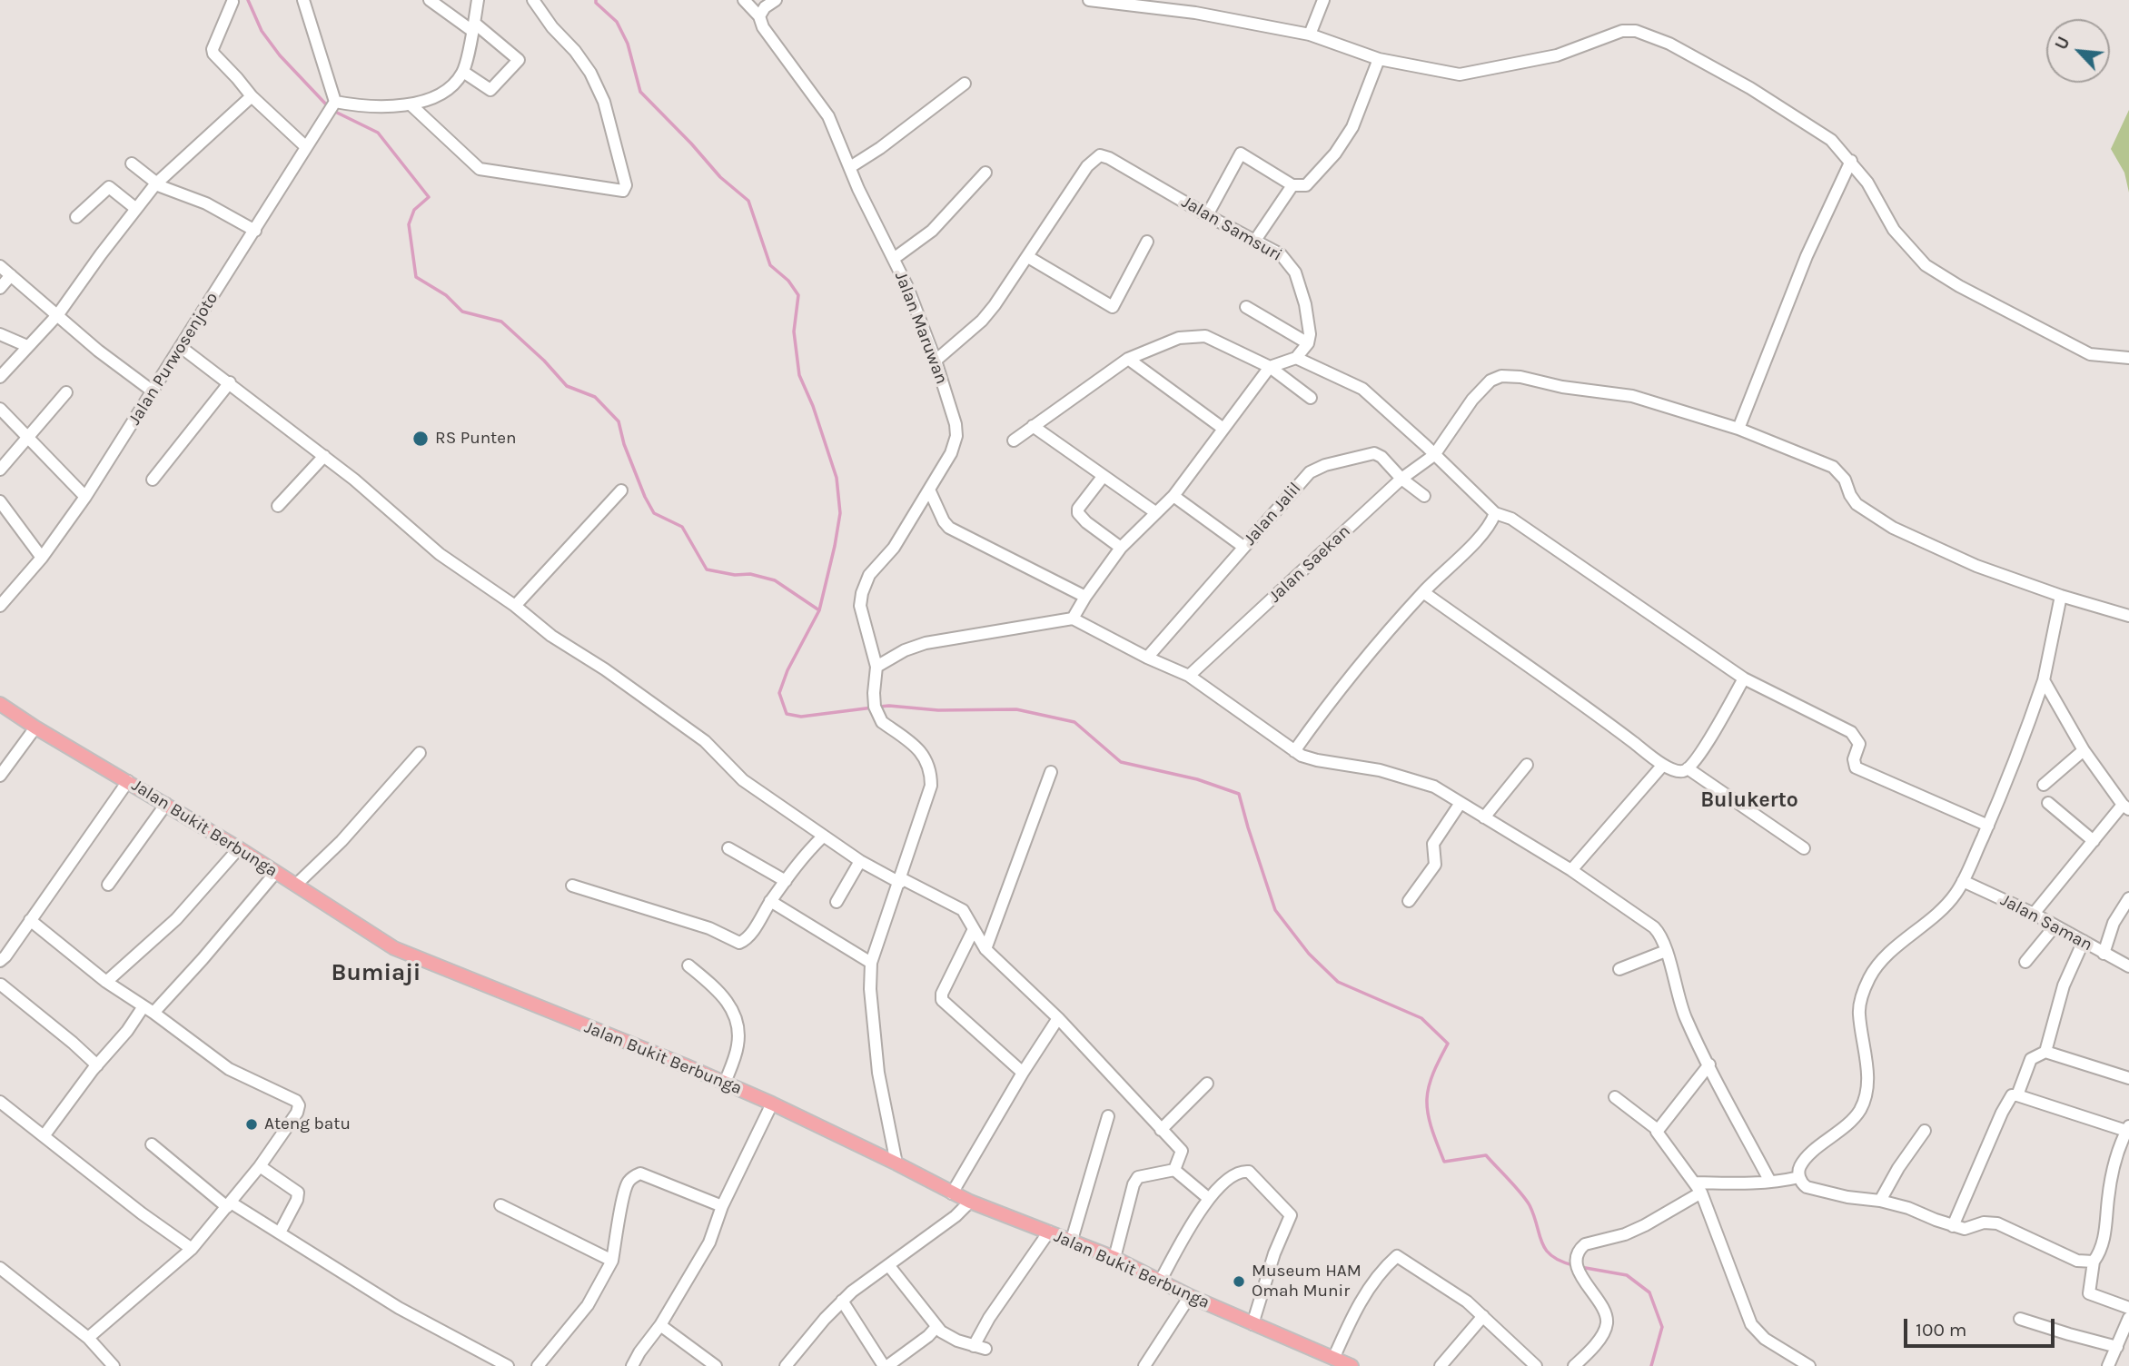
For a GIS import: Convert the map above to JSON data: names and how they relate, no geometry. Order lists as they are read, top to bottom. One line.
{"streets":{"main road":["Jalan Bukit Berbunga"],"street":["Jalan Samsuri","Jalan Maruwan","Jalan Purwosenjoto","Jalan Jalil","Jalan Saekan","Jalan Saman"]},"crossings":[["Jalan Samsuri","Jalan Maruwan"],["Jalan Jalil","Jalan Saekan"]],"districts":["Bulukerto","Bumiaji"],"places":["RS Punten","Ateng batu","Museum HAM Omah Munir"],"scale_bar":"100 m","north":"top left"}
